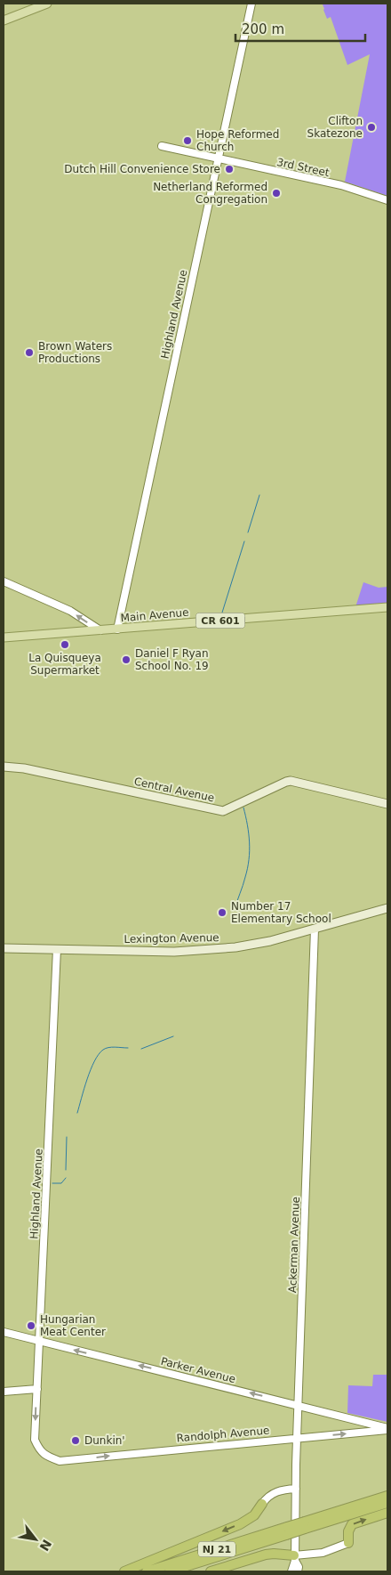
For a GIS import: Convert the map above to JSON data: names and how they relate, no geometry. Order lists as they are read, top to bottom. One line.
{"streets":{"highway":["NJ 21"],"main road":["Main Avenue","CR 601","Central Avenue","Lexington Avenue"],"street":["3rd Street","Highland Avenue","Ackerman Avenue","Parker Avenue","Randolph Avenue"]},"crossings":[["3rd Street","Highland Avenue"],["Highland Avenue","Main Avenue"],["Highland Avenue","Lexington Avenue"],["Highland Avenue","Parker Avenue"],["Highland Avenue","Randolph Avenue"],["Lexington Avenue","Ackerman Avenue"],["Ackerman Avenue","Parker Avenue"],["Ackerman Avenue","Randolph Avenue"],["Parker Avenue","Randolph Avenue"]],"one_way":["Parker Avenue","Randolph Avenue"],"places":["Clifton Skatezone","Hope Reformed Church","Dutch Hill Convenience Store","Netherland Reformed Congregation","Brown Waters Productions","La Quisqueya Supermarket","Daniel F Ryan School No. 19","Number 17 Elementary School","Hungarian Meat Center","Dunkin'"],"scale_bar":"200 m","north":"bottom right"}
